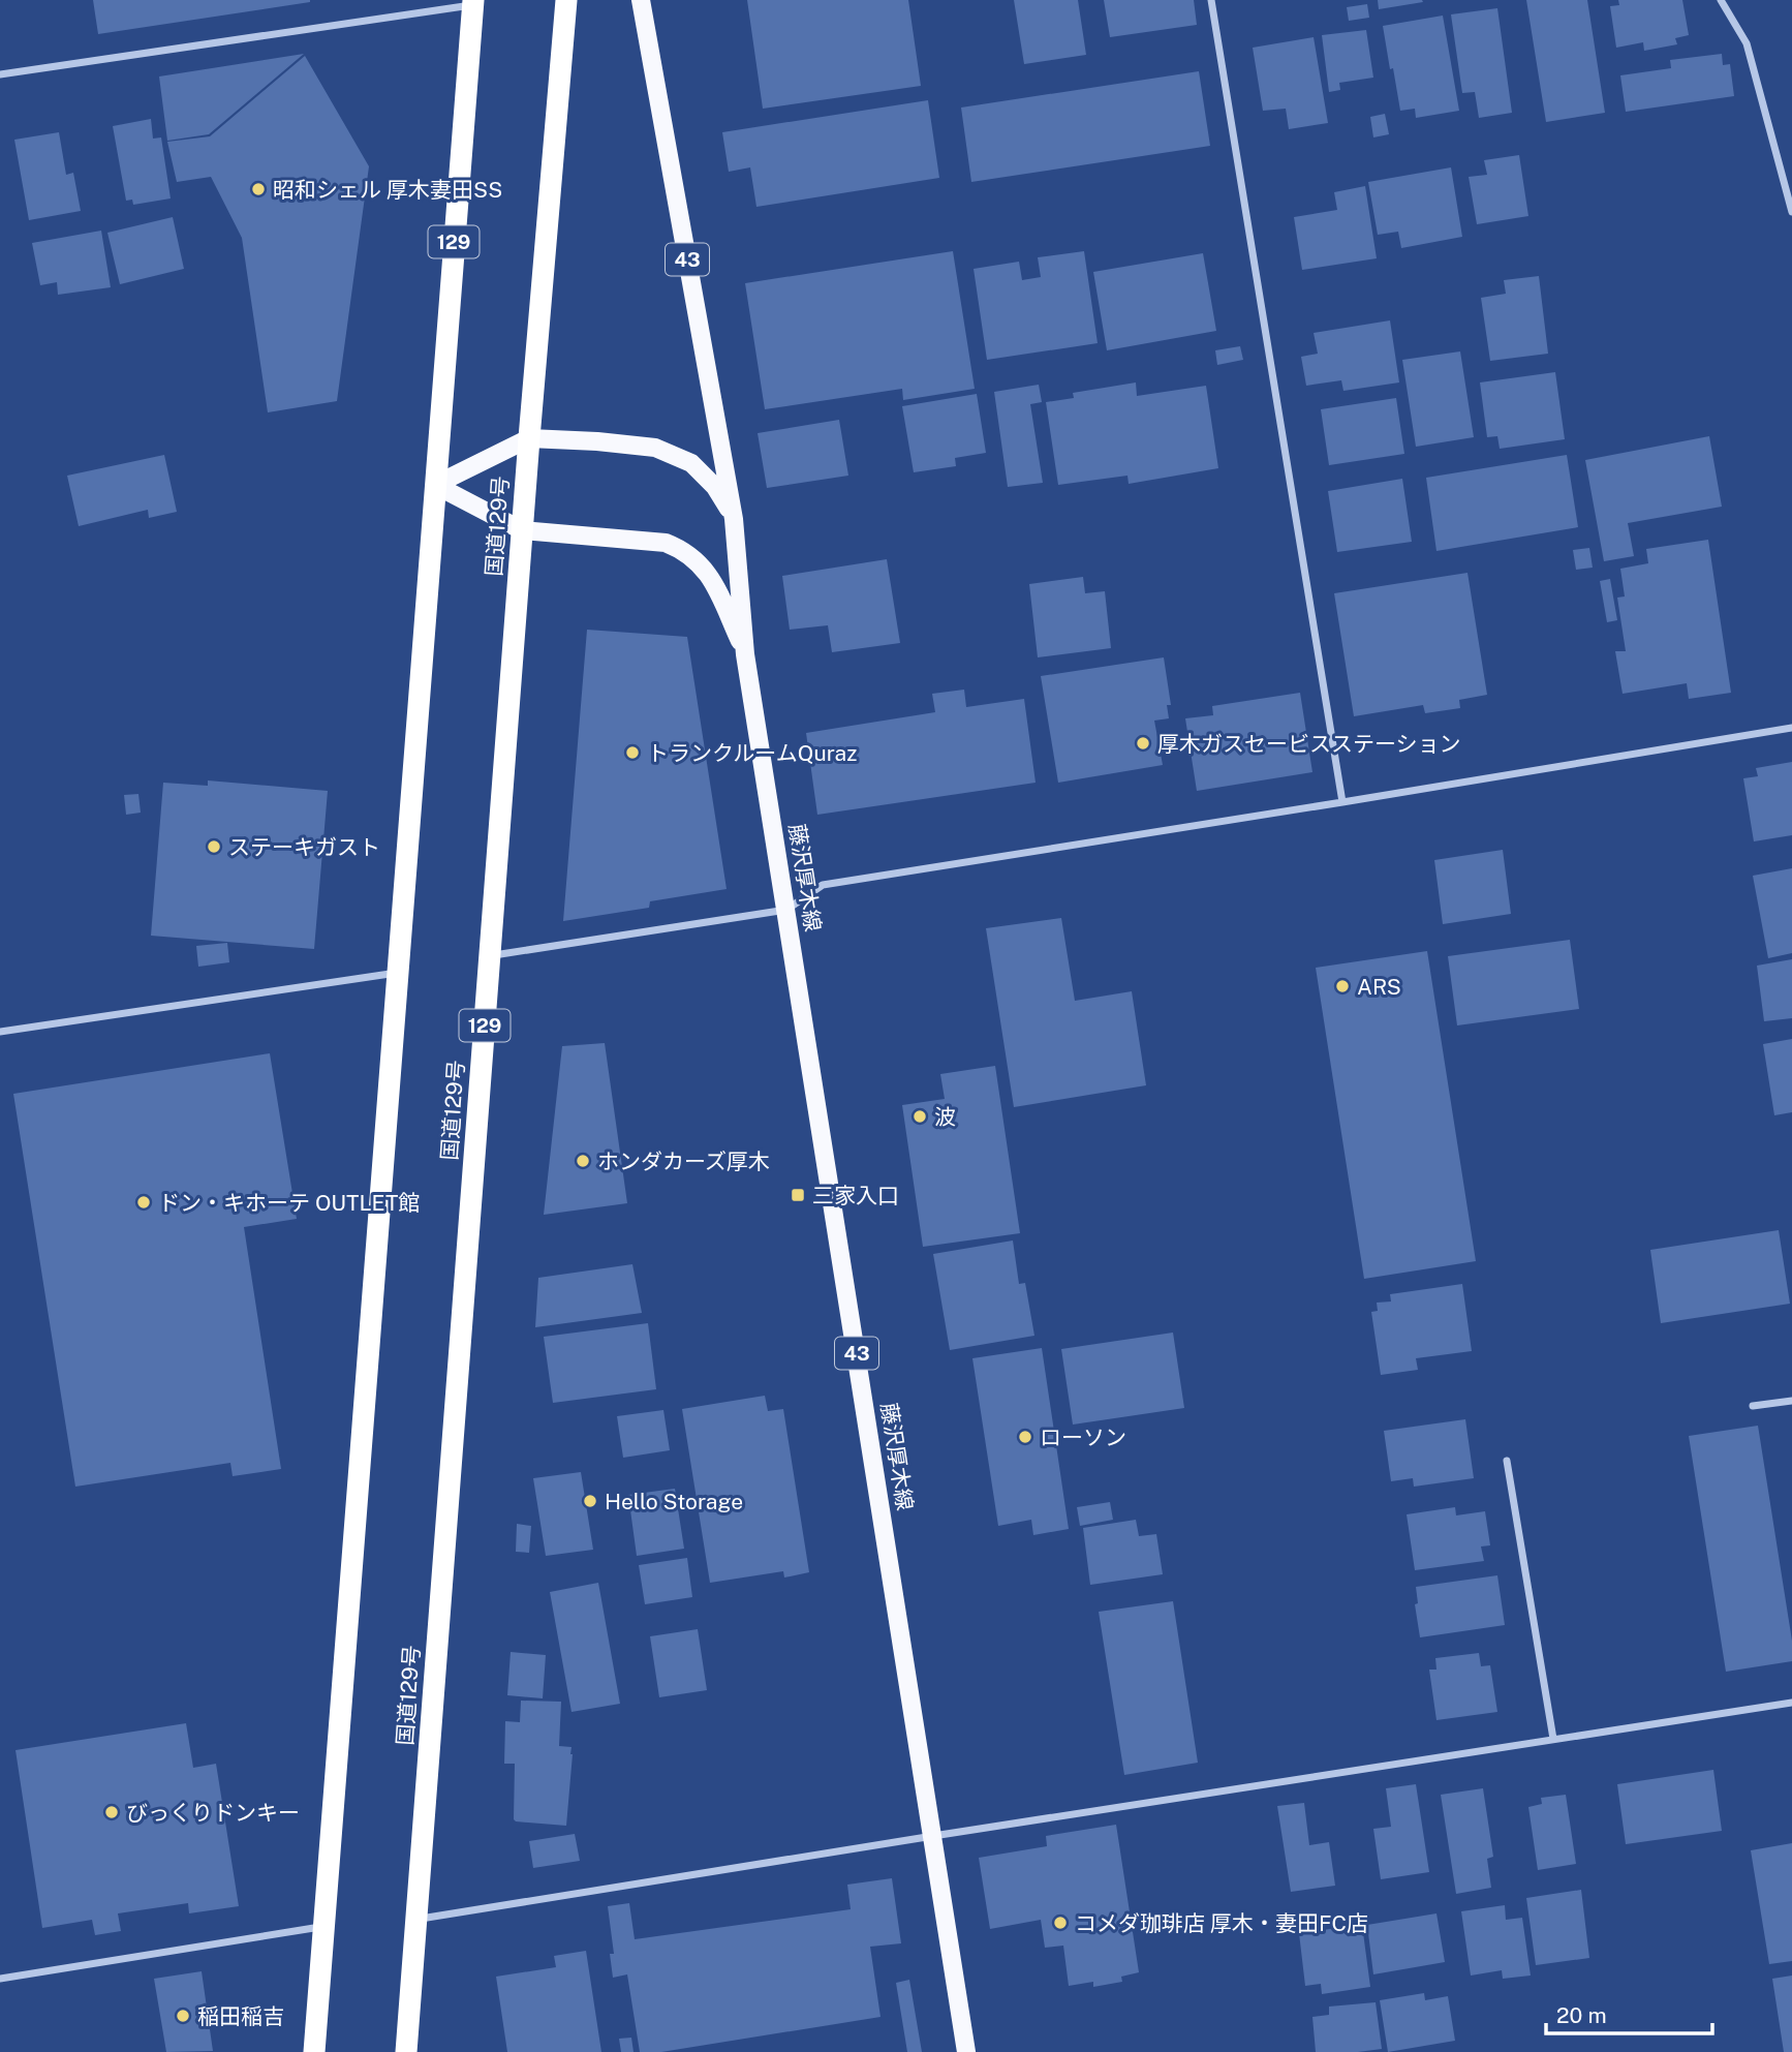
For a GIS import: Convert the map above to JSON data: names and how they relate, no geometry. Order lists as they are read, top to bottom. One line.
{"streets":{"highway":["129","国道129号"],"main road":["43","藤沢厚木線"]},"crossings":[["129","藤沢厚木線"],["43","藤沢厚木線"],["国道129号","藤沢厚木線"]],"places":{"other":["昭和シェル 厚木妻田SS","厚木ガスセービスステーション","トランクルームQuraz","ステーキガスト","ARS","波","ホンダカーズ厚木","ドン・キホーテ OUTLET館","ローソン","Hello Storage","びっくりドンキー","コメダ珈琲店 厚木・妻田FC店","稲田稲吉"],"transit":["三家入口"]},"scale_bar":"20 m"}
